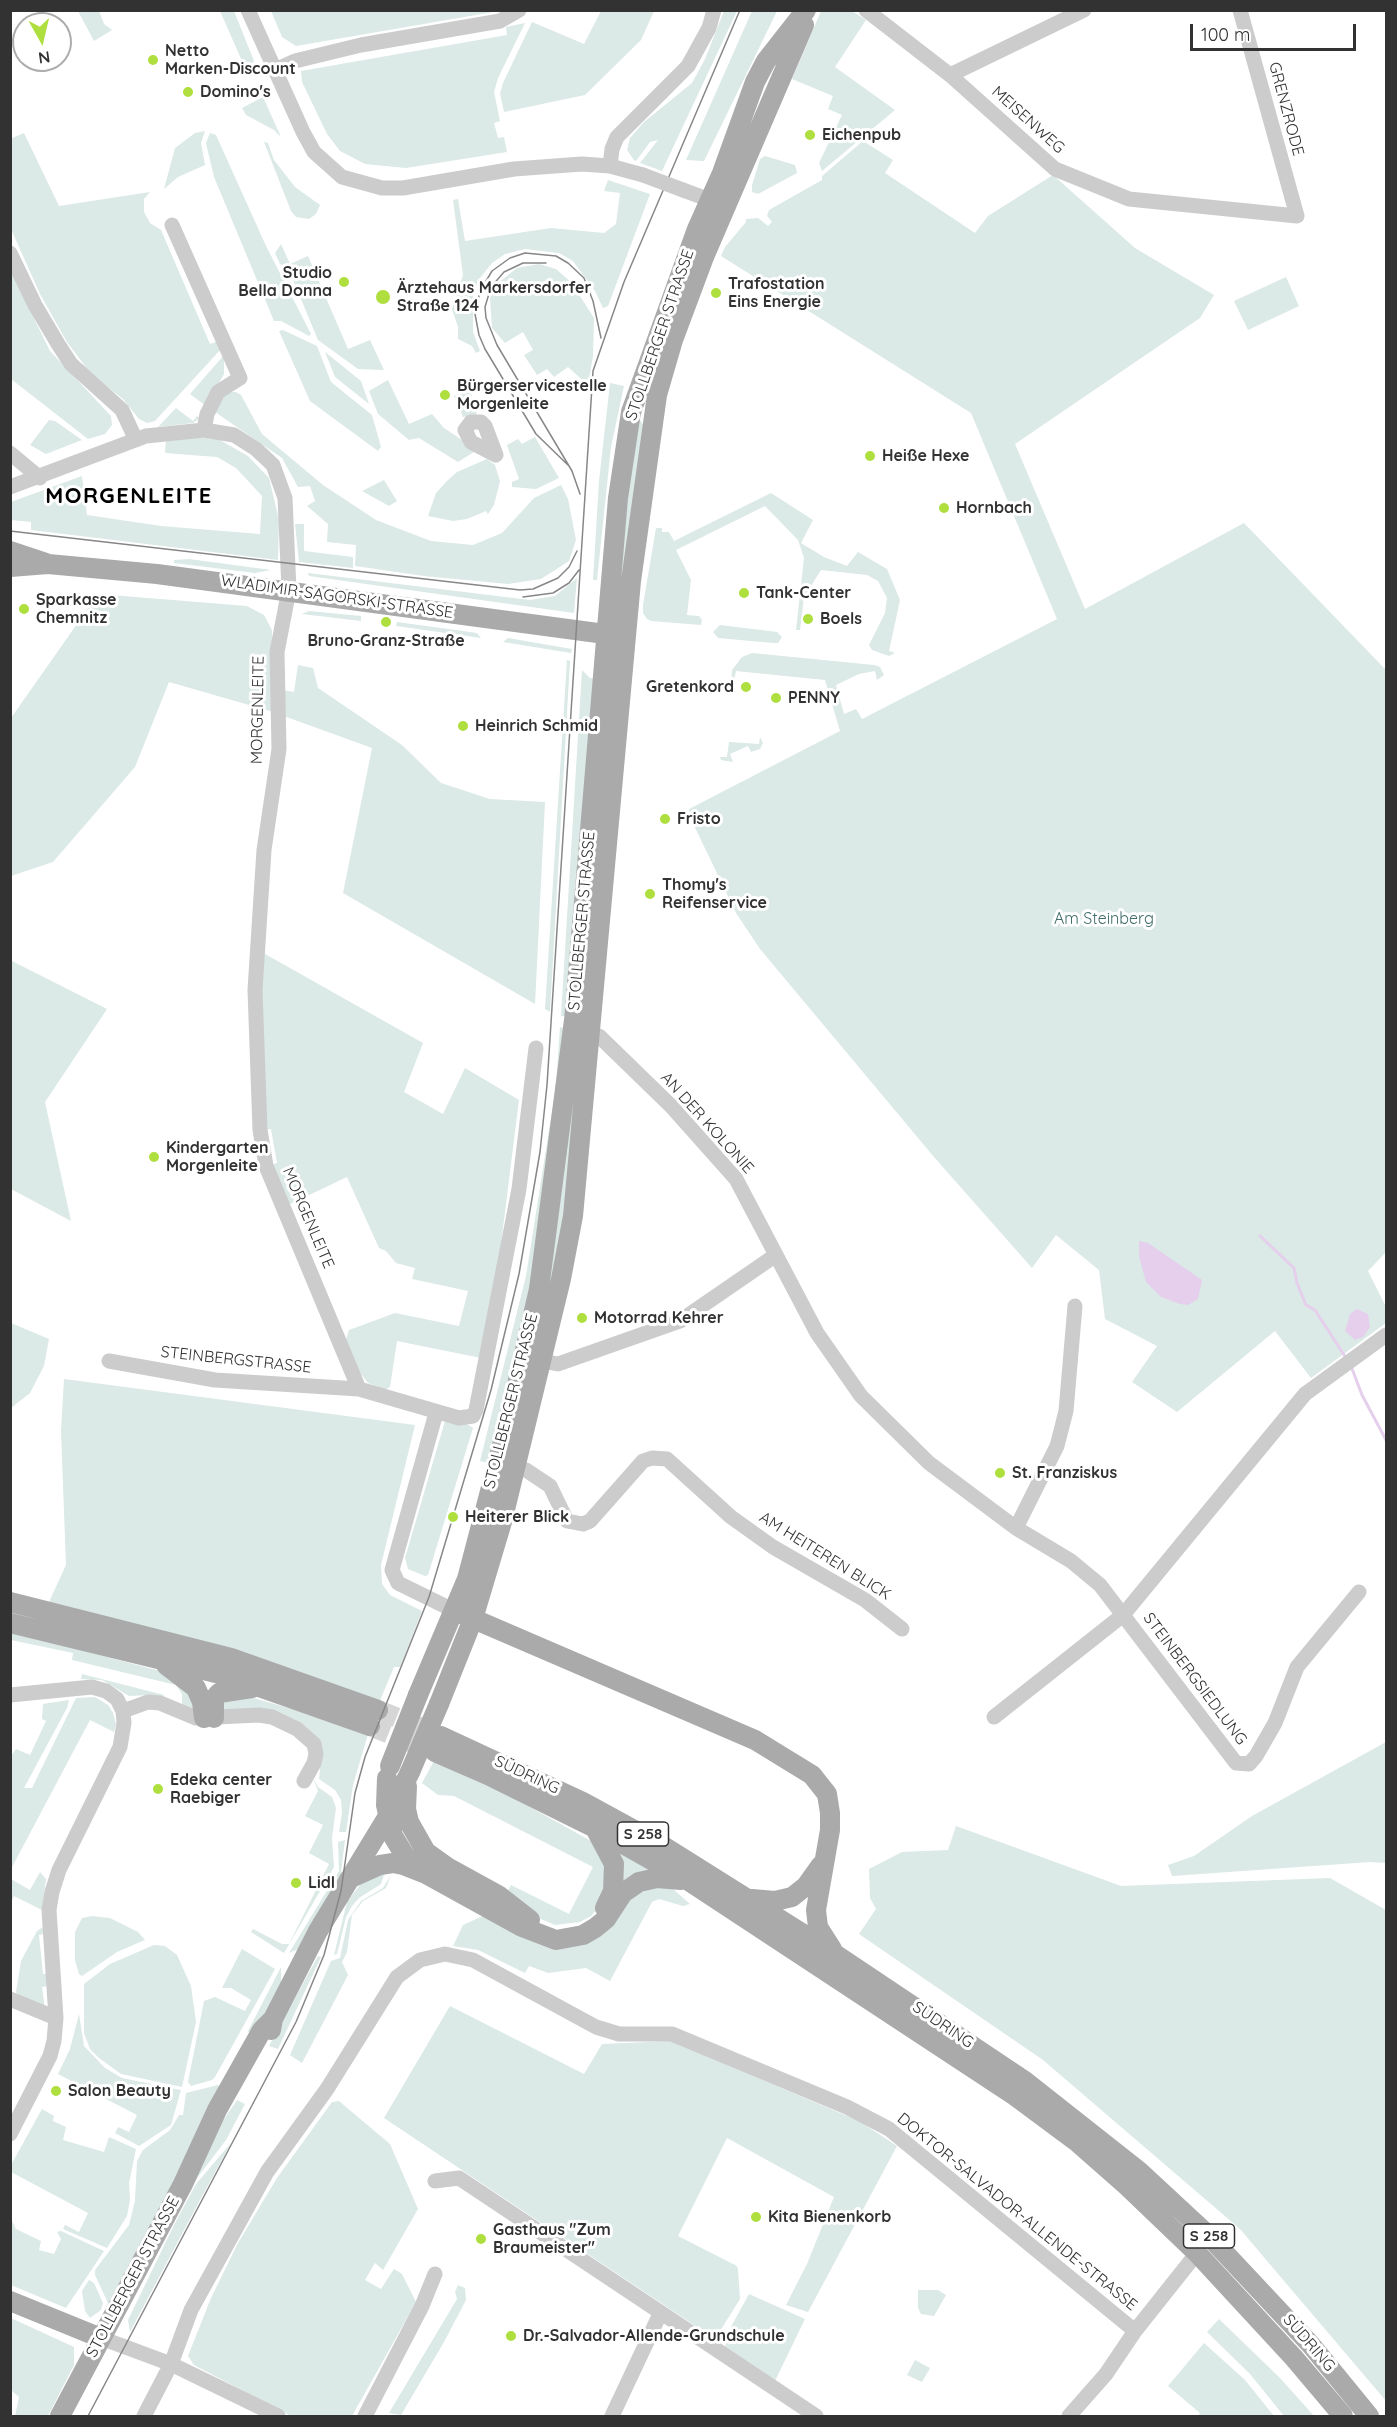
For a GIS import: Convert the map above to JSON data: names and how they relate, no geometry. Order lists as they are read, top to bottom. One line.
{"streets":{"main road":["STOLLBERGER STRASSE","WLADIMIR-SAGORSKI-STRASSE","SÜDRING","S 258"],"street":["GRENZRODE","MEISENWEG","MORGENLEITE","AN DER KOLONIE","STEINBERGSTRASSE","AM HEITEREN BLICK","STEINBERGSIEDLUNG","DOKTOR-SALVADOR-ALLENDE-STRASSE"]},"crossings":[["GRENZRODE","MEISENWEG"],["STOLLBERGER STRASSE","WLADIMIR-SAGORSKI-STRASSE"],["STOLLBERGER STRASSE","AN DER KOLONIE"],["STOLLBERGER STRASSE","AM HEITEREN BLICK"],["STOLLBERGER STRASSE","S 258"],["WLADIMIR-SAGORSKI-STRASSE","MORGENLEITE"],["MORGENLEITE","STEINBERGSTRASSE"],["AN DER KOLONIE","STEINBERGSIEDLUNG"],["SÜDRING","S 258"]],"districts":["MORGENLEITE"],"parks":["Am Steinberg"],"places":["Netto Marken-Discount","Domino's","Eichenpub","Studio Bella Donna","Trafostation Eins Energie","Ärztehaus Markersdorfer Straße 124","Bürgerservicestelle Morgenleite","Heiße Hexe","Hornbach","Tank-Center","Sparkasse Chemnitz","Boels","Bruno-Granz-Straße","Gretenkord","PENNY","Heinrich Schmid","Fristo","Thomy's Reifenservice","Kindergarten Morgenleite","Motorrad Kehrer","St. Franziskus","Heiterer Blick","Edeka center Raebiger","Lidl","Salon Beauty","Kita Bienenkorb","Gasthaus \"Zum Braumeister\"","Dr.-Salvador-Allende-Grundschule"],"scale_bar":"100 m","north":"bottom"}
